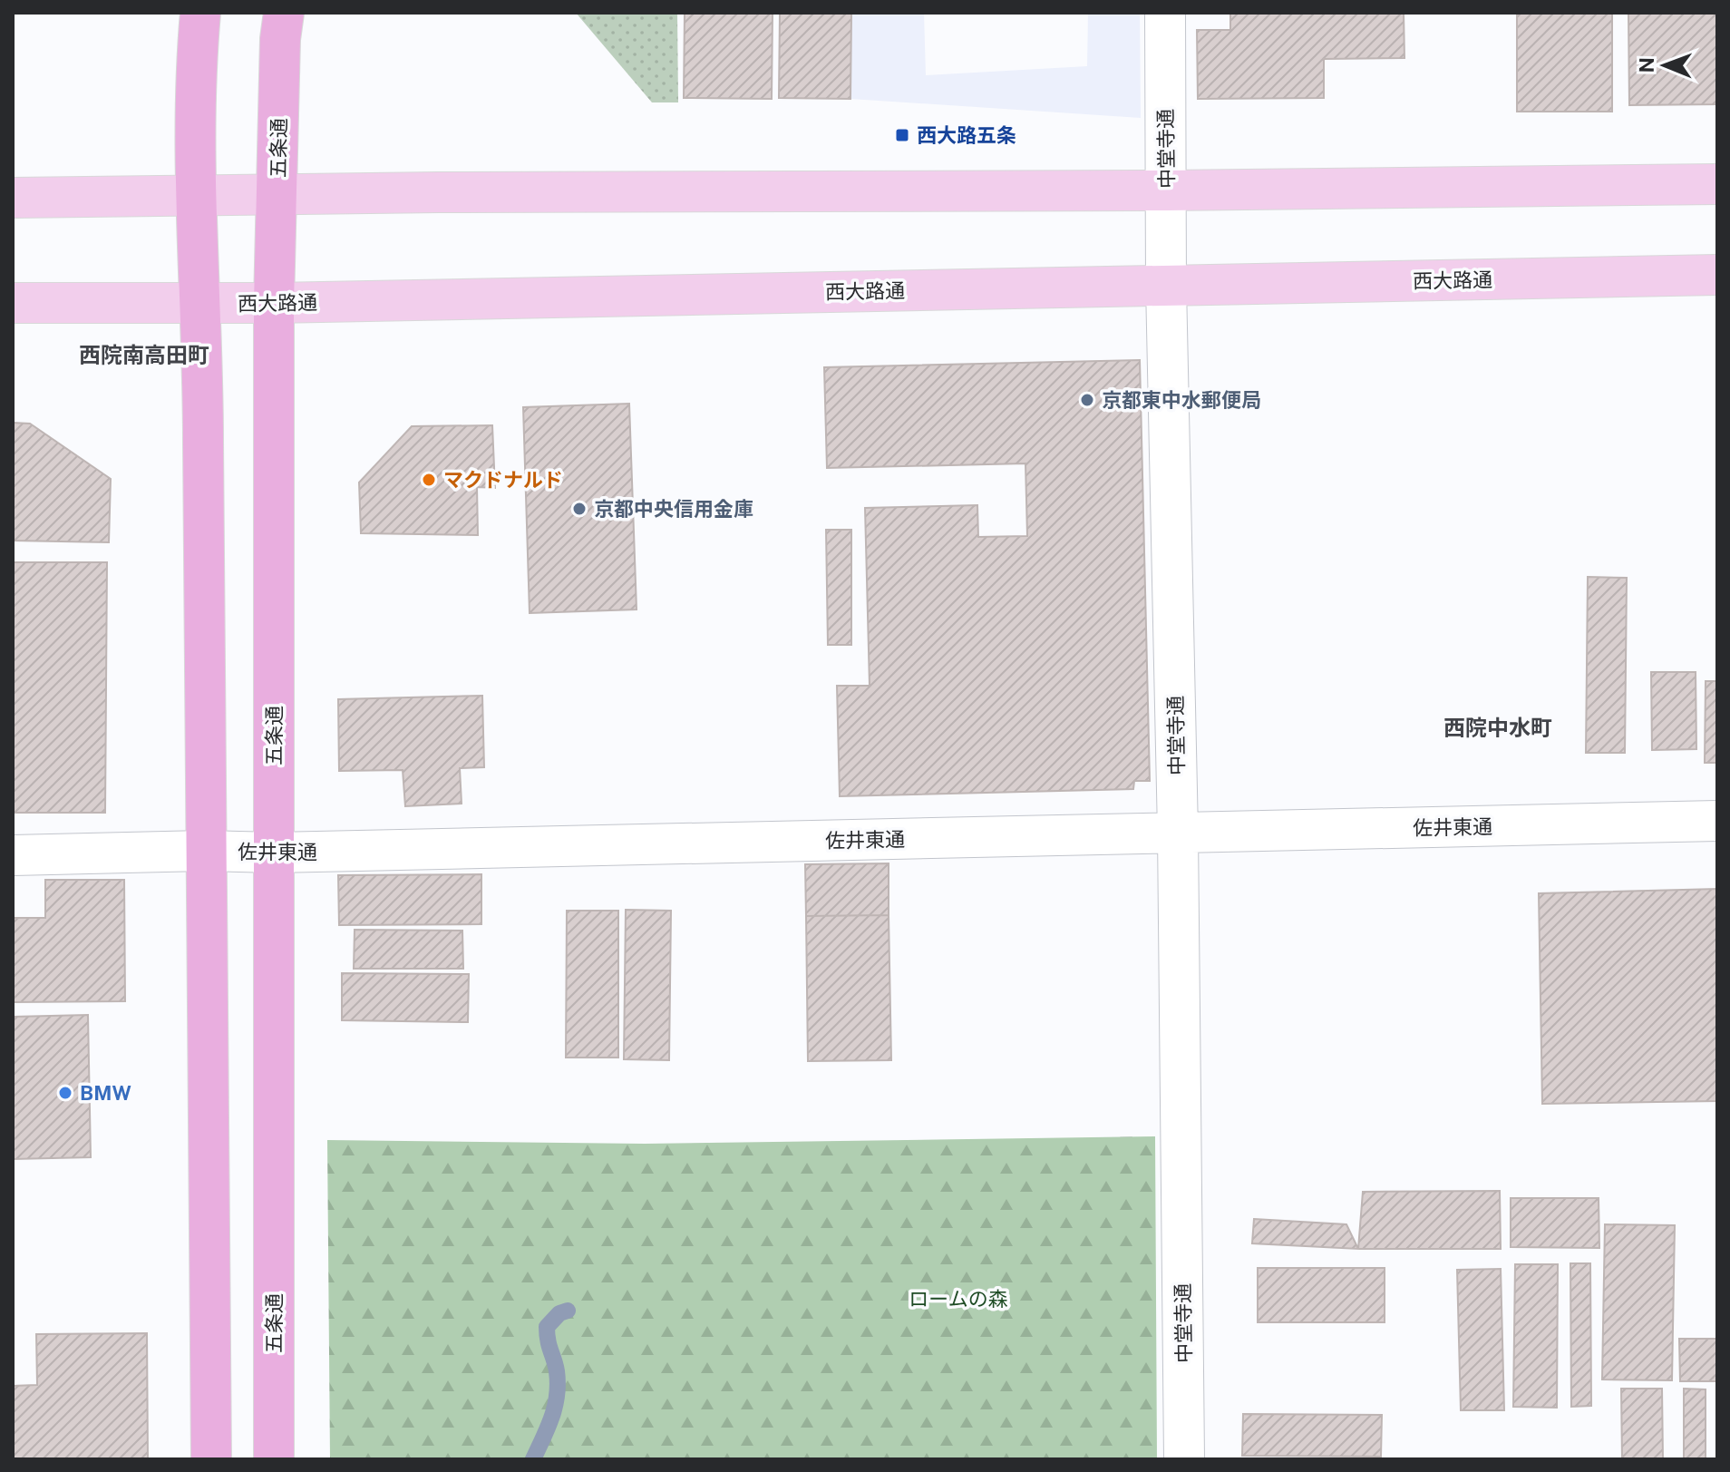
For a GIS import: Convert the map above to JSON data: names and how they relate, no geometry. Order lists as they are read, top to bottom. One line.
{"streets":{"highway":["五条通"],"main road":["西大路通"],"street":["中堂寺通","佐井東通"]},"crossings":[["五条通","西大路通"],["五条通","佐井東通"],["中堂寺通","西大路通"],["中堂寺通","佐井東通"]],"districts":["西院南高田町","西院中水町"],"parks":["ロームの森"],"places":{"transit":["西大路五条"],"other":["京都東中水郵便局","マクドナルド","京都中央信用金庫","BMW"]},"north":"left"}
